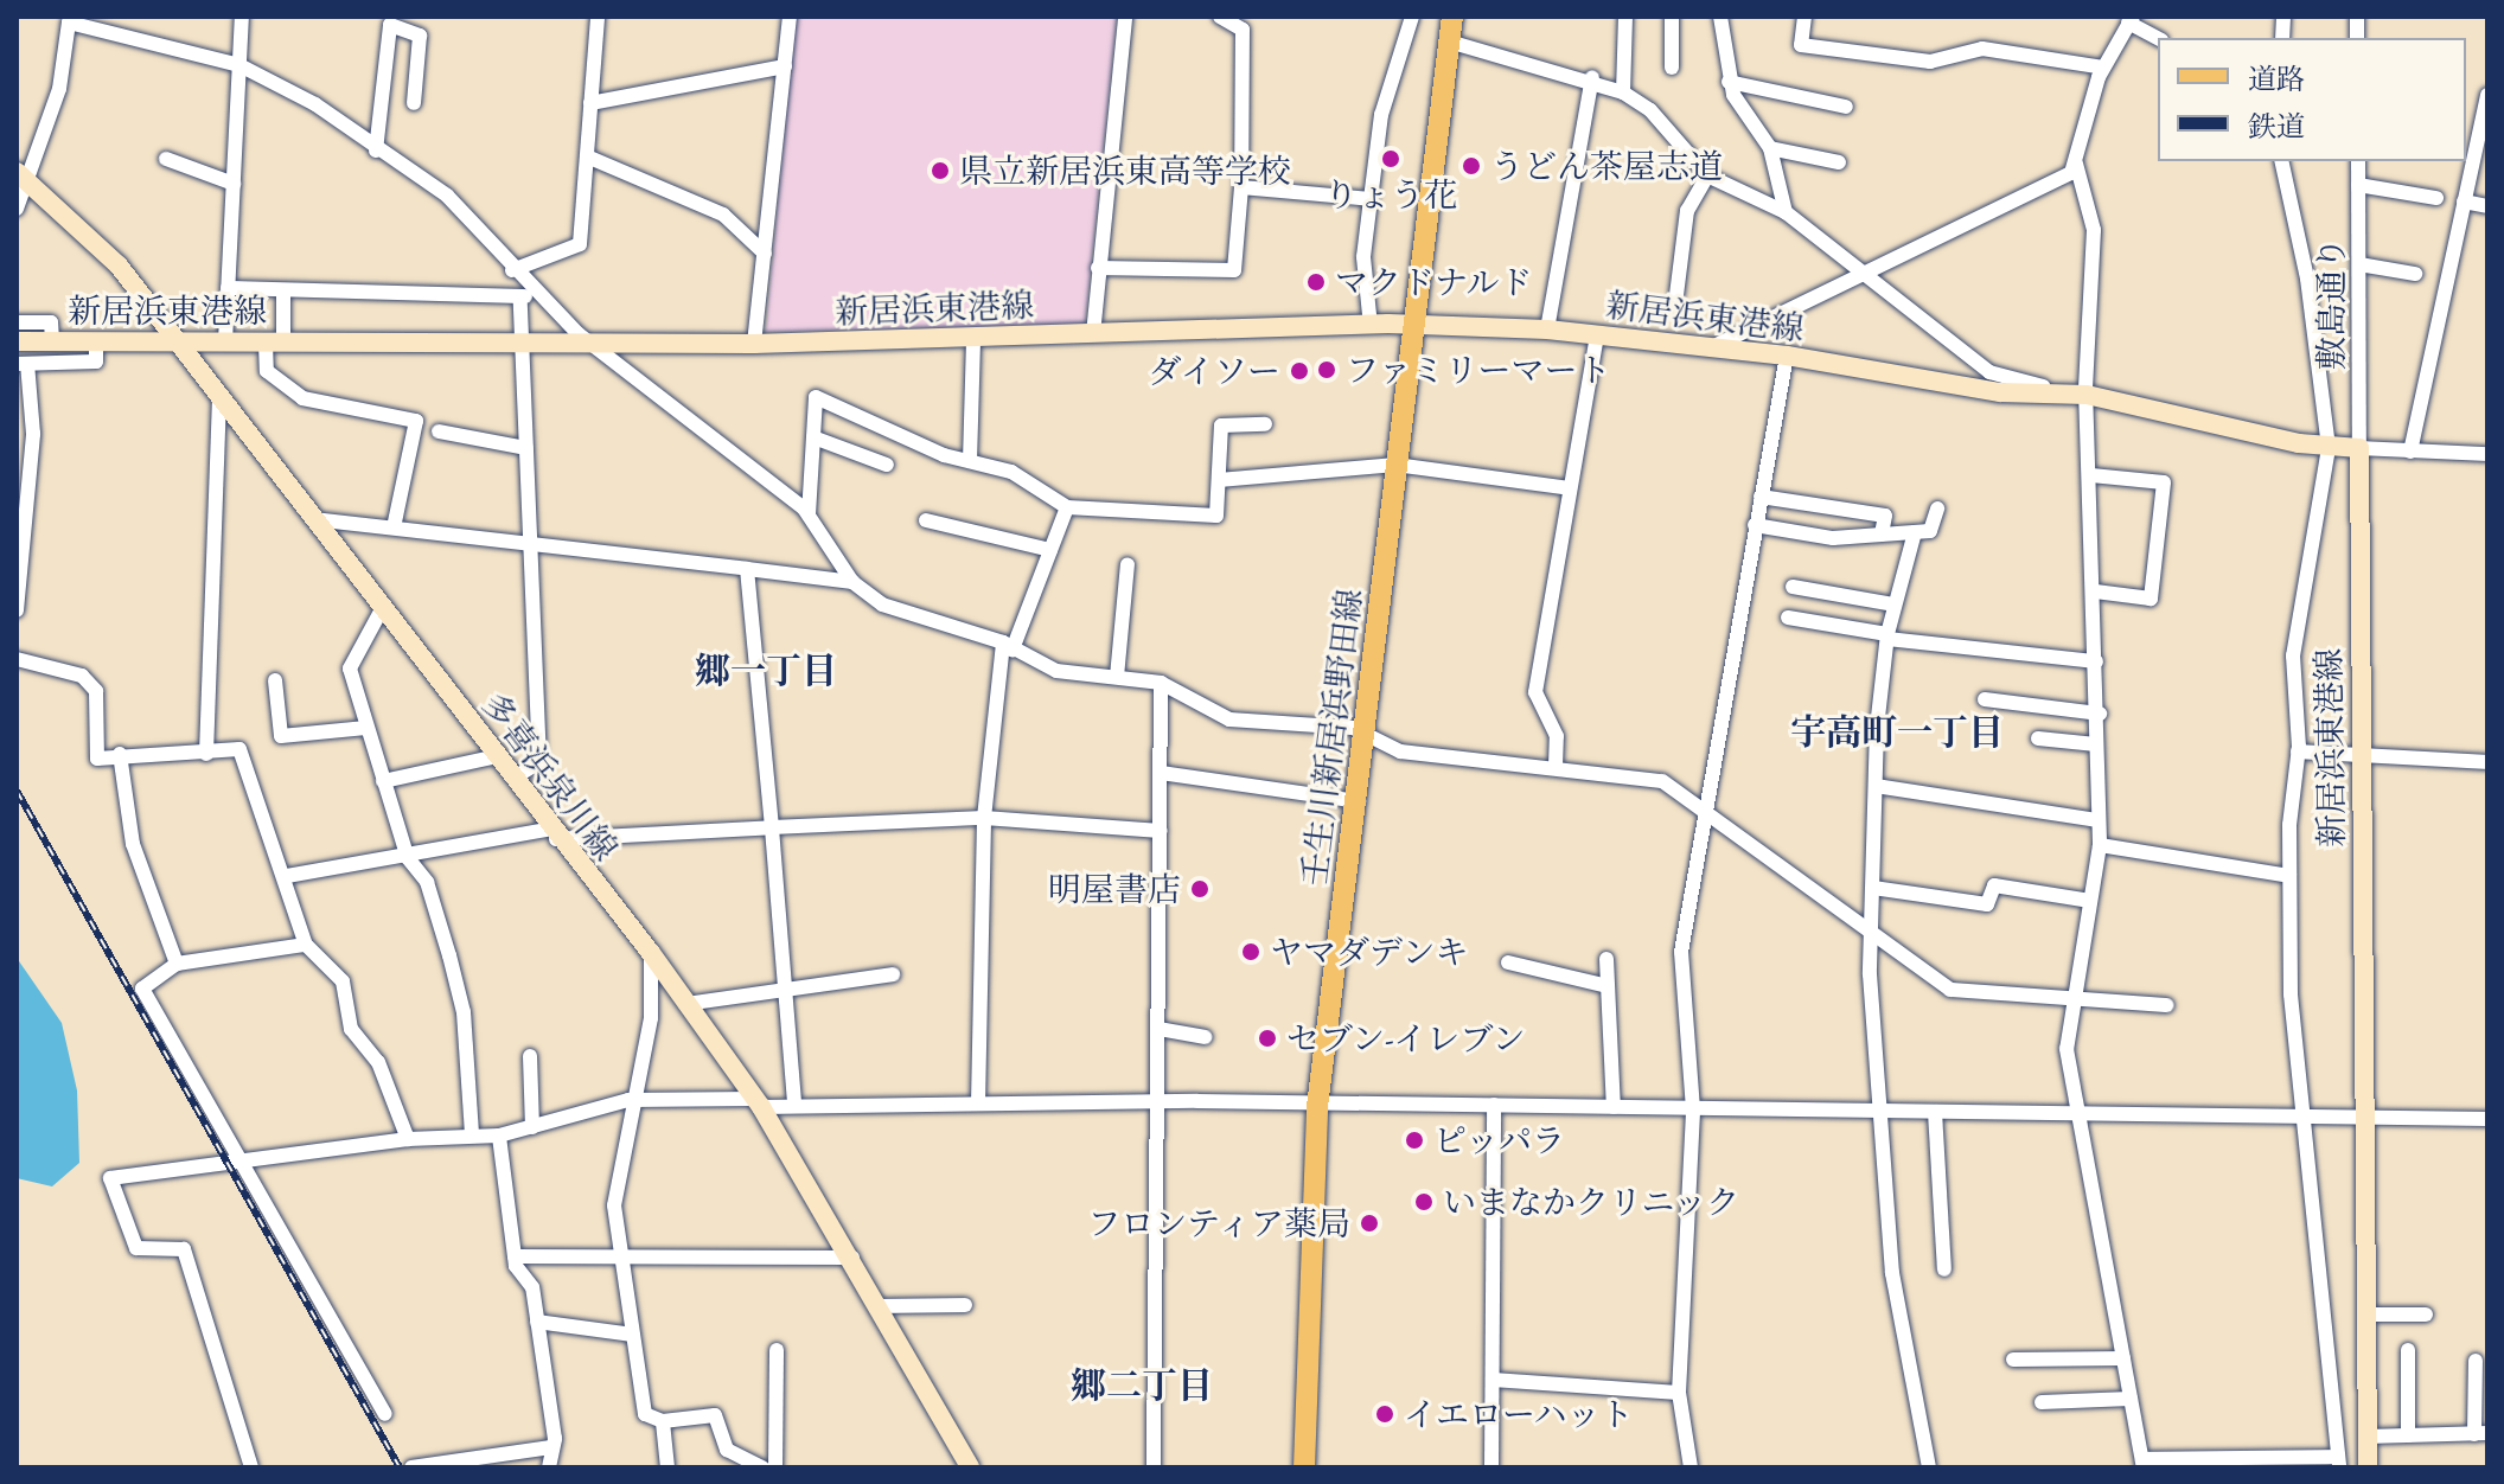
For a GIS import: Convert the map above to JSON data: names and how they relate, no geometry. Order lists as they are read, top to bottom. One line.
{"streets":{"main road":["新居浜東港線","壬生川新居浜野田線","多喜浜泉川線"],"street":["敷島通り"]},"crossings":[["敷島通り","新居浜東港線"],["新居浜東港線","壬生川新居浜野田線"],["新居浜東港線","多喜浜泉川線"]],"districts":["郷一丁目","宇高町一丁目","郷二丁目"],"places":["りょう花","うどん茶屋志道","県立新居浜東高等学校","マクドナルド","ファミリーマート","ダイソー","明屋書店","ヤマダデンキ","セブン-イレブン","ピッパラ","いまなかクリニック","フロンティア薬局","イエローハット"],"legend":["道路","鉄道"]}
